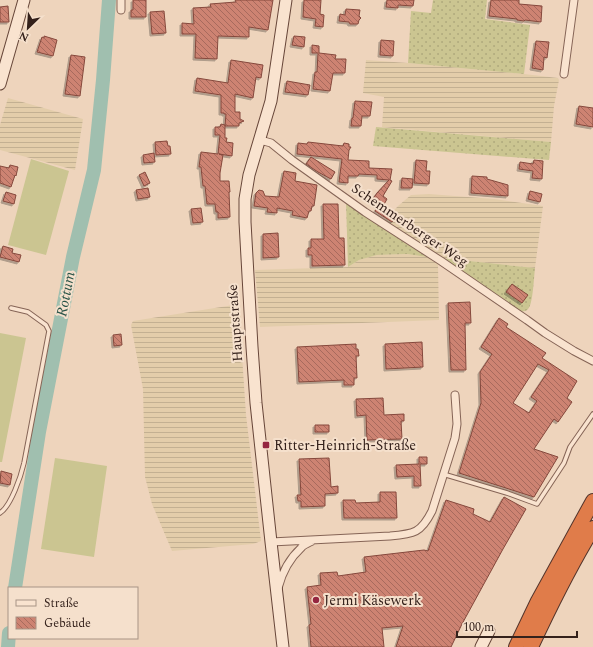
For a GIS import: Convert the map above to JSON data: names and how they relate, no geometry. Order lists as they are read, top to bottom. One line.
{"streets":{"main road":["Hauptstraße"],"street":["Schemmerberger Weg"]},"crossings":[["Schemmerberger Weg","Hauptstraße"]],"water":["Rottum"],"places":{"transit":["Ritter-Heinrich-Straße"],"other":["Jermi Käsewerk"]},"legend":["Straße","Gebäude"],"scale_bar":"100 m","north":"bottom left"}
